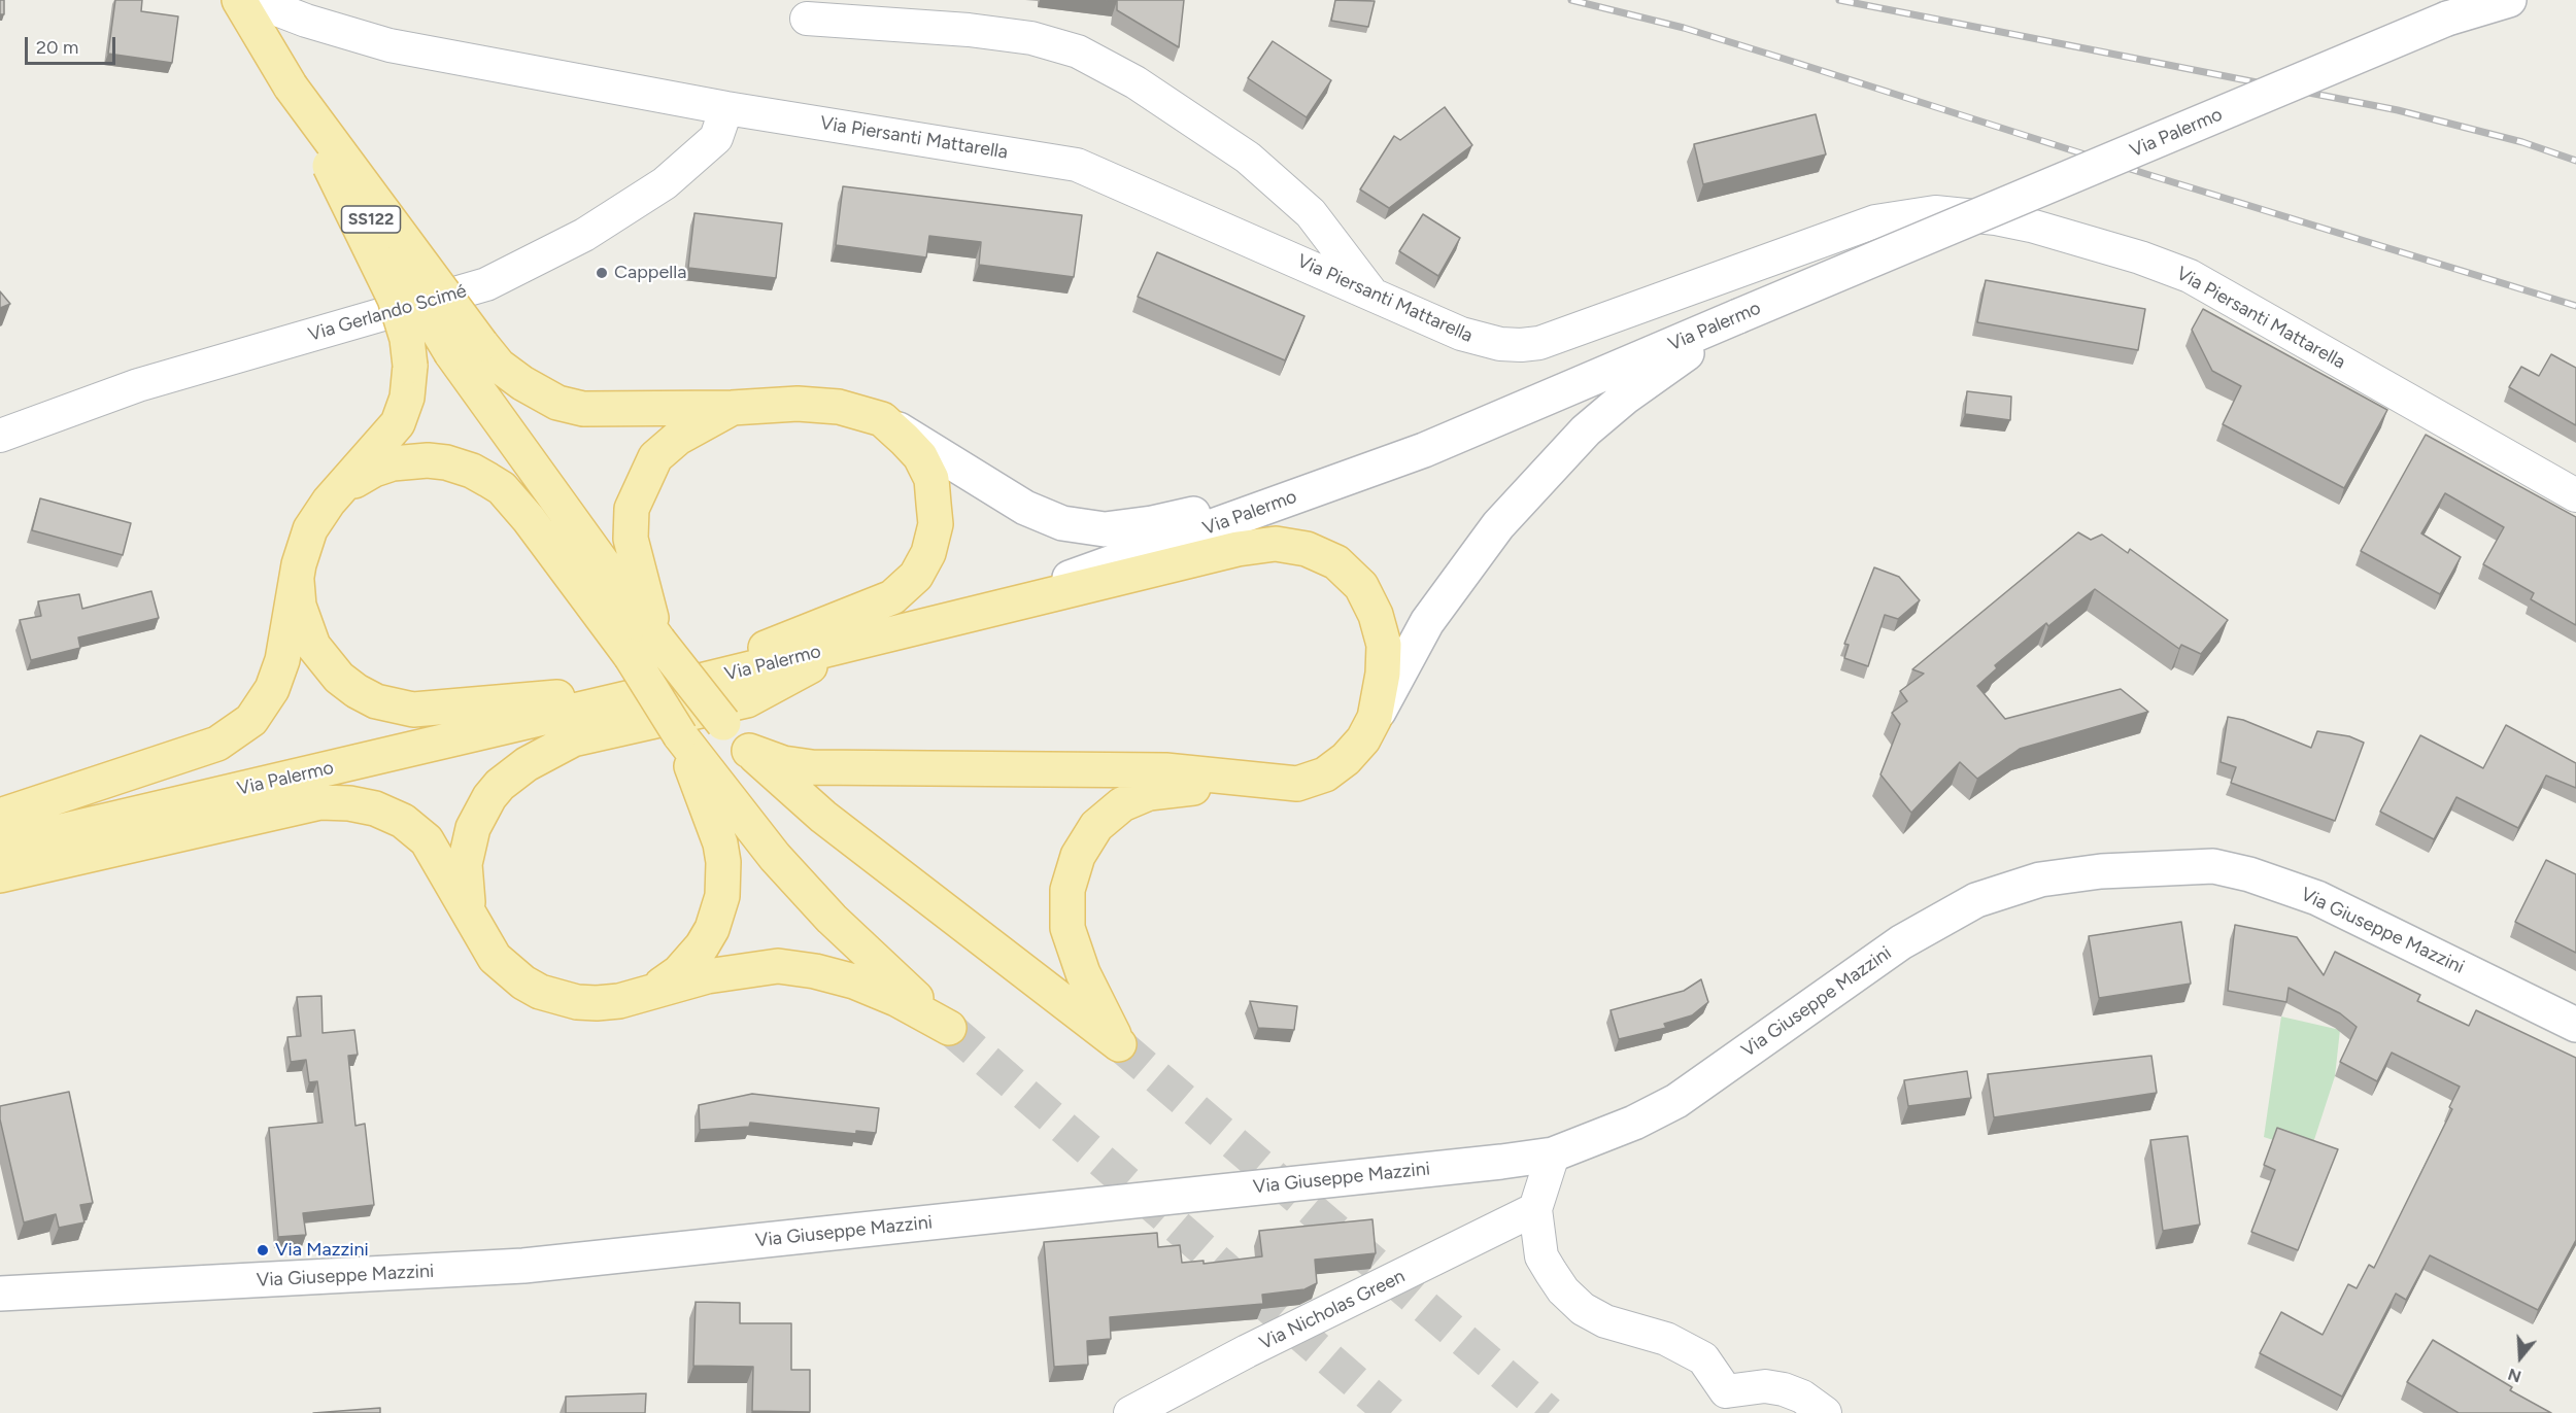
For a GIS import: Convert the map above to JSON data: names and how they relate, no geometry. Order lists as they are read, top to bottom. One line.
{"streets":{"main road":["Via Palermo","Via Giuseppe Mazzini"],"street":["Via Piersanti Mattarella","Via Gerlando Scimé","Via Nicholas Green"]},"crossings":[["Via Piersanti Mattarella","Via Gerlando Scimé"]],"places":["Cappella","Via Mazzini"],"scale_bar":"20 m","north":"bottom"}
